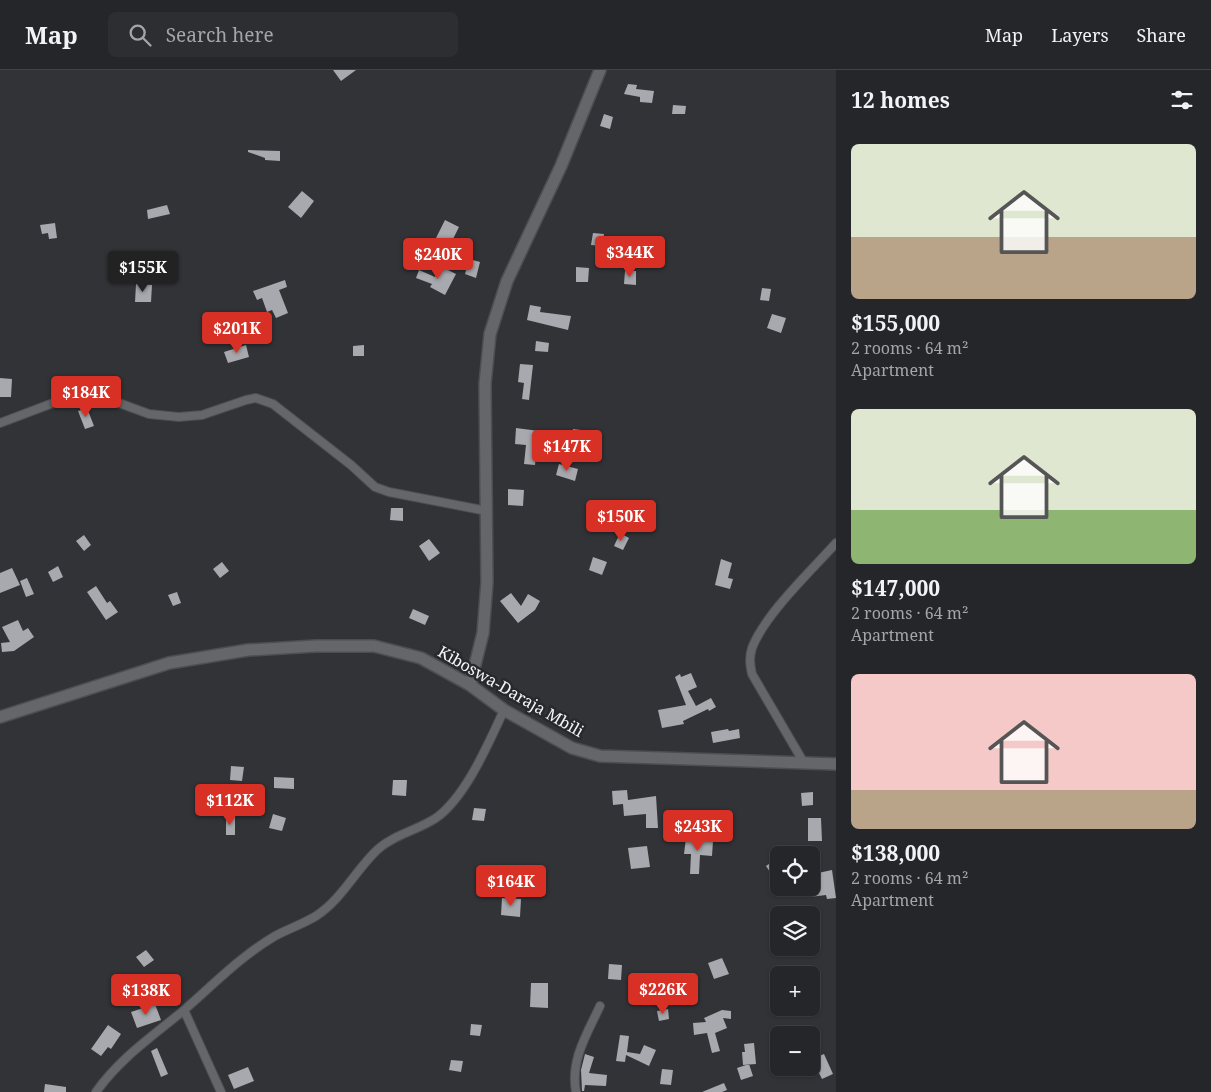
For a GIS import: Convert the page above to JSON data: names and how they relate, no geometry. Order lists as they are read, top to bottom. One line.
{"streets":{"main road":["Kiboswa-Daraja Mbili"]},"page":{"header":"Map","search":"Search here","nav":["Map","Layers","Share"],"heading":"12 homes","list":[{"name":"$155,000","note":"2 rooms · 64 m² · Apartment"},{"name":"$147,000","note":"2 rooms · 64 m² · Apartment"},{"name":"$138,000","note":"2 rooms · 64 m² · Apartment"}],"price":["$344K","$240K","$155K","$201K","$184K","$147K","$150K","$112K","$243K","$164K","$226K","$138K"],"map_buttons":["+","−"]}}
